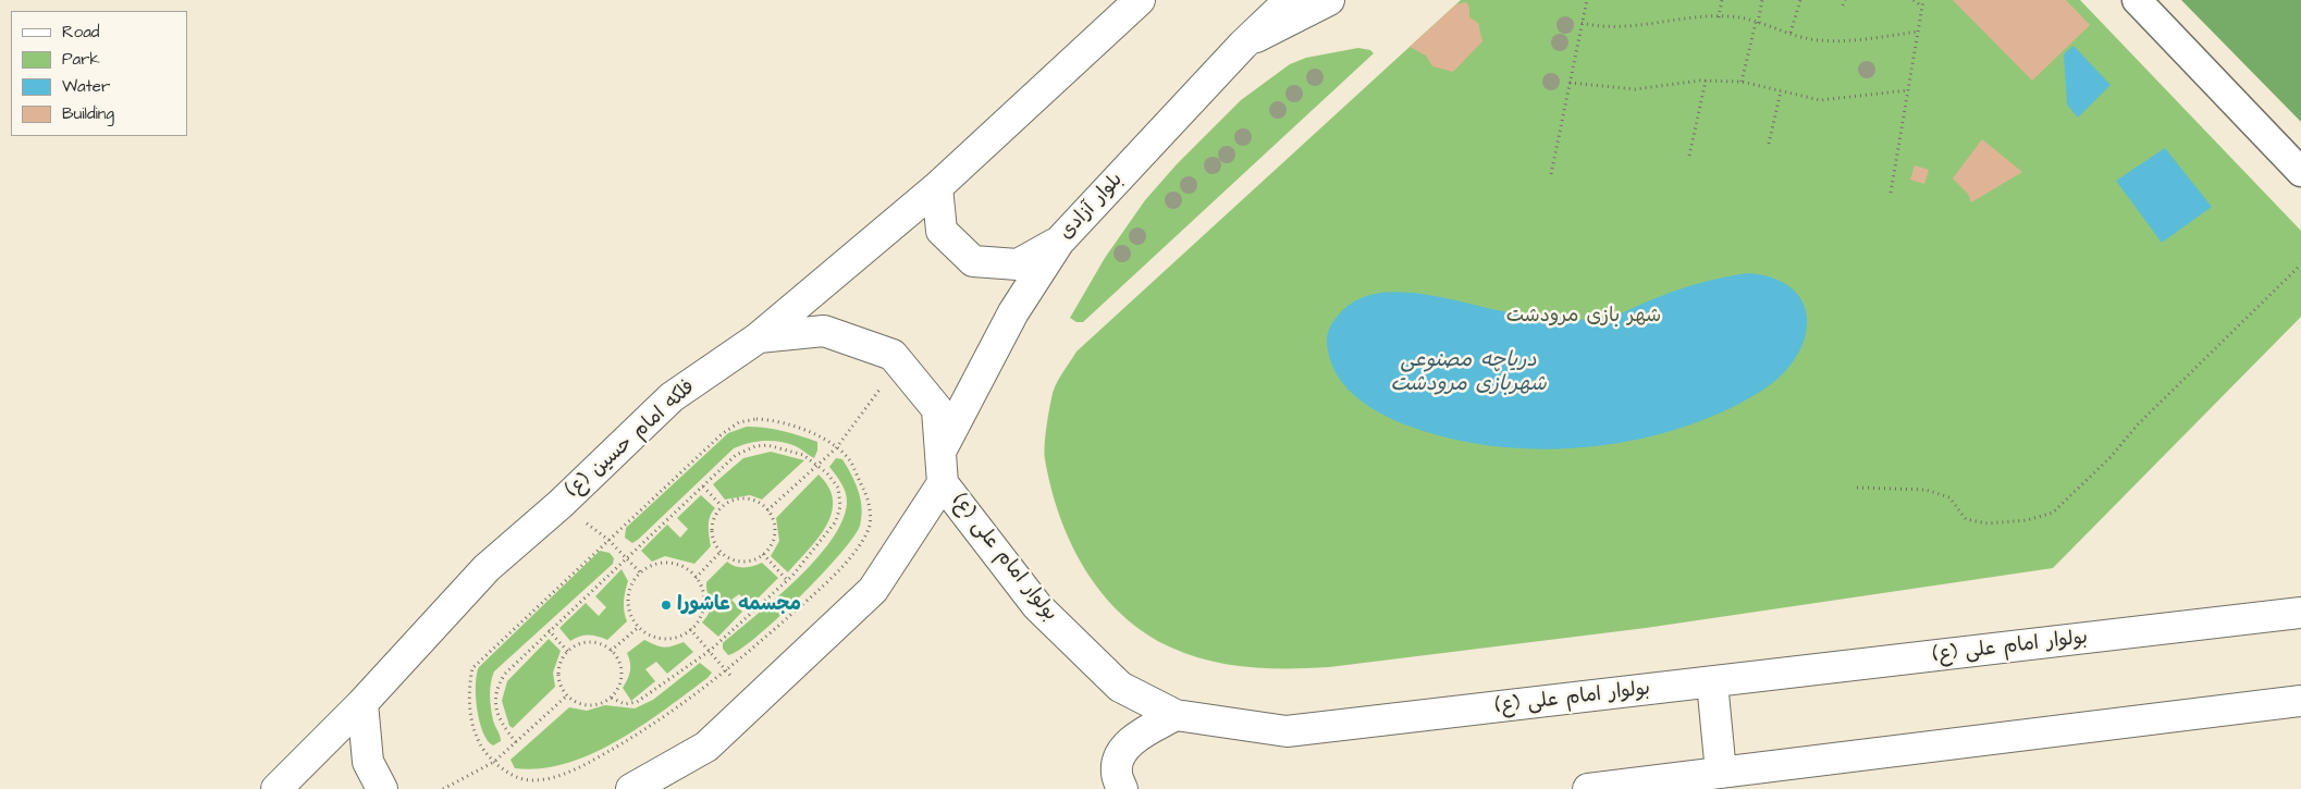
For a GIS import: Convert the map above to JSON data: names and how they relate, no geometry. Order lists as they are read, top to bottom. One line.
{"streets":{"main road":["بلوار آزادی","فلکه امام حسین (ع)","بولوار امام علی (ع)"]},"crossings":[["بلوار آزادی","فلکه امام حسین (ع)"],["فلکه امام حسین (ع)","بولوار امام علی (ع)"]],"water":["دریاچه مصنوعی شهربازی مرودشت"],"parks":["شهر بازی مرودشت"],"places":["مجسمه عاشورا"],"legend":["Road","Park","Water","Building"]}
